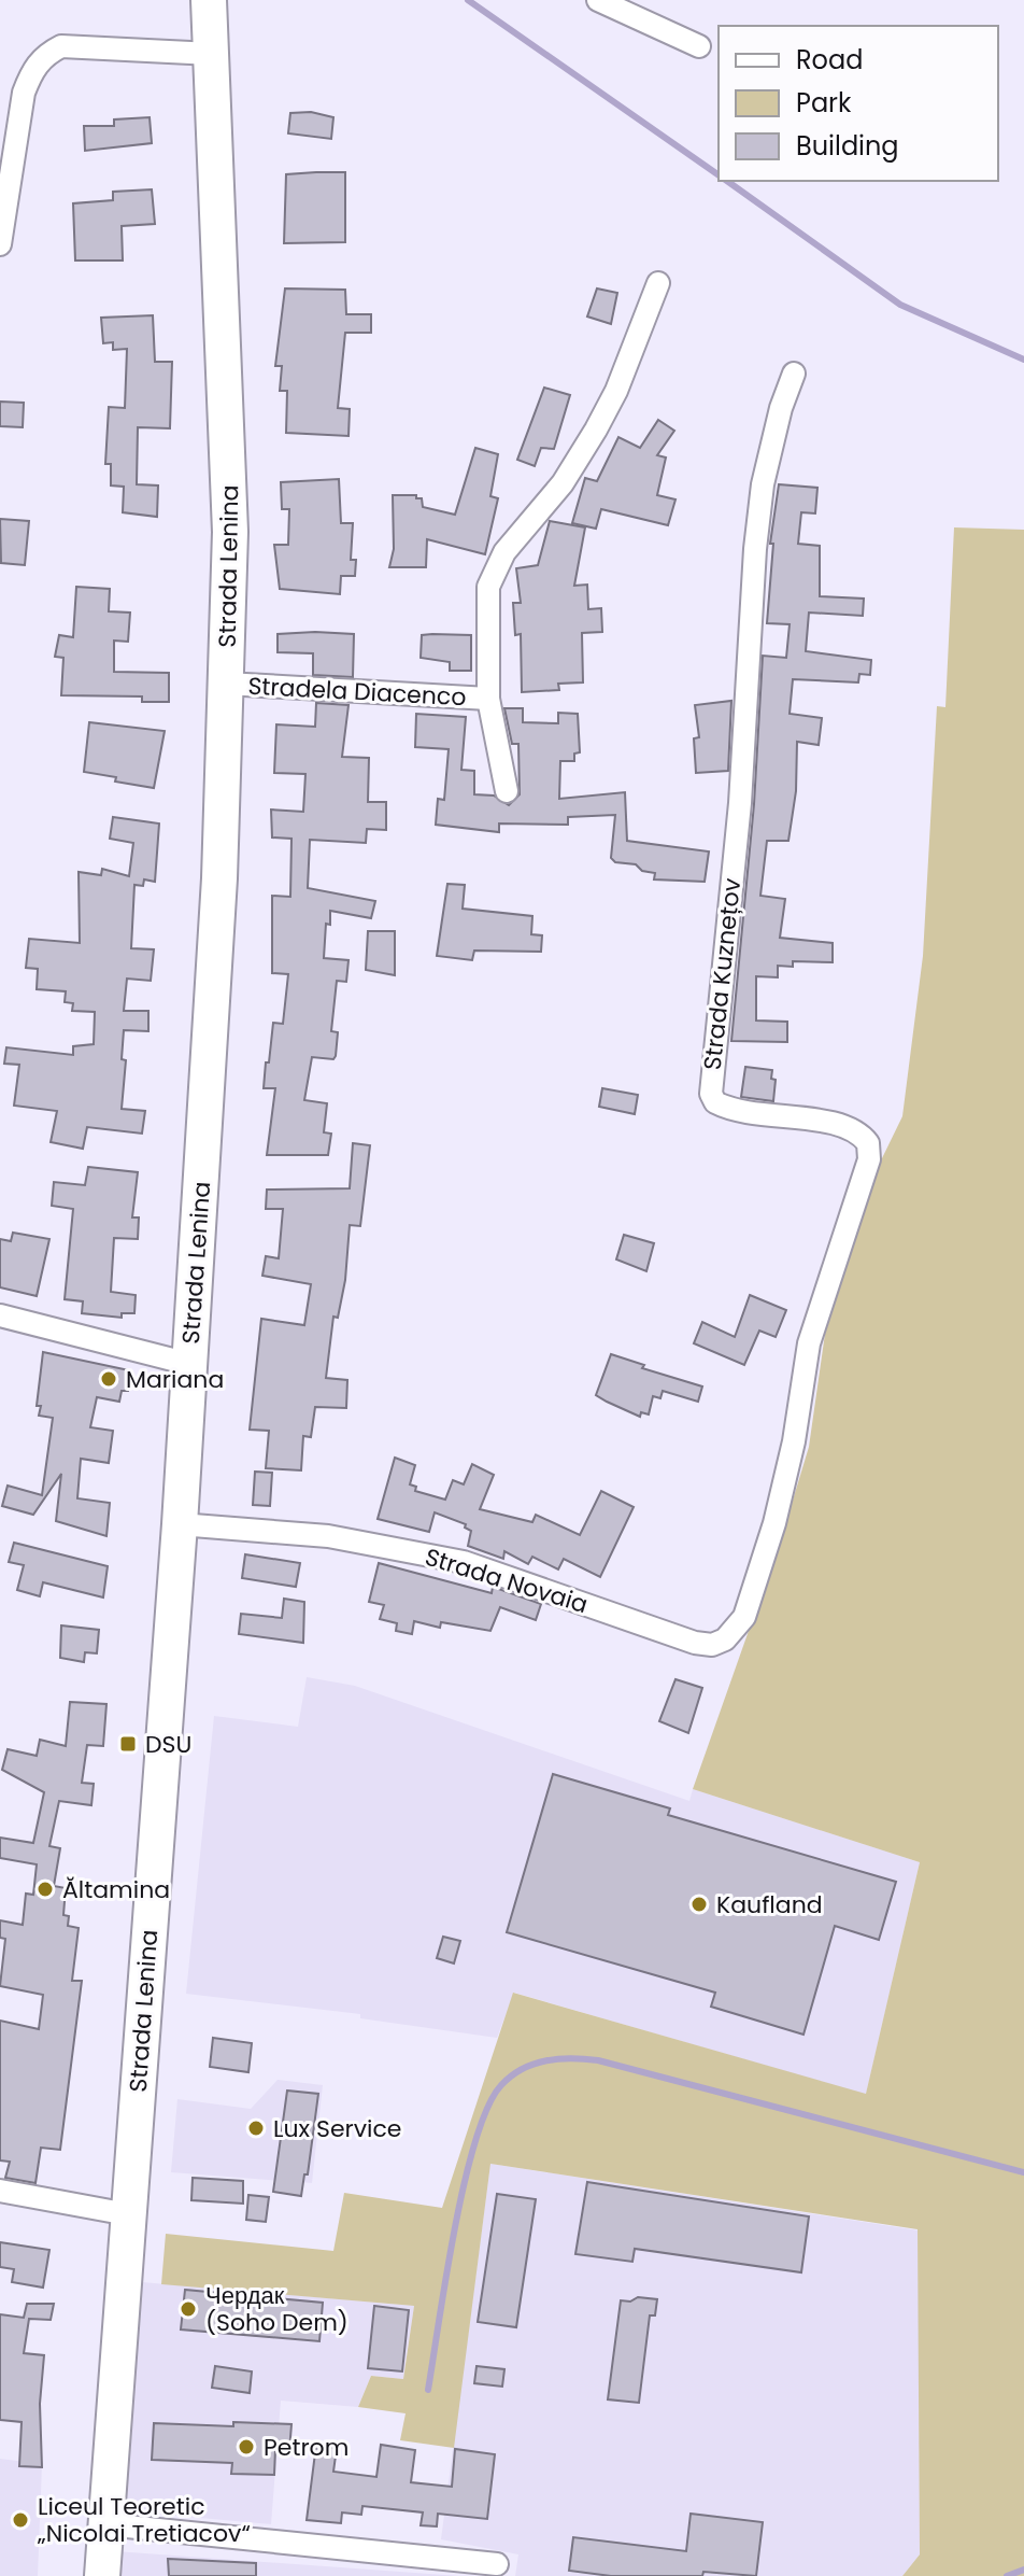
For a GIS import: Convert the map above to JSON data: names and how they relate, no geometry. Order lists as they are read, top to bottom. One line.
{"streets":{"main road":["Strada Lenina"],"street":["Stradela Diacenco","Strada Kuznețov","Strada Novaia"]},"crossings":[["Strada Lenina","Stradela Diacenco"],["Strada Lenina","Strada Novaia"],["Strada Kuznețov","Strada Novaia"]],"places":{"other":["Mariana","Ăltamina","Kaufland","Lux Service","Чердак (Soho Dem)","Petrom","Liceul Teoretic „Nicolai Tretiacov“"],"transit":["DSU"]},"legend":["Road","Park","Building"]}
